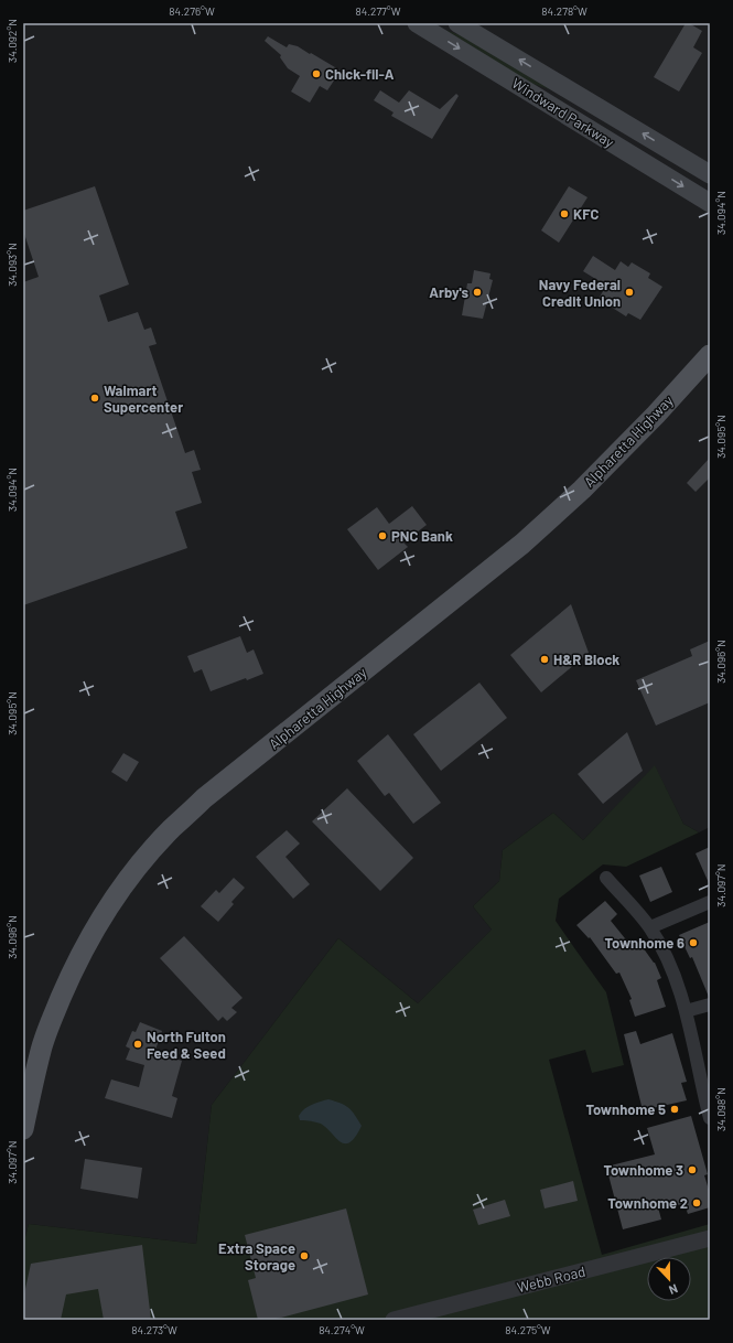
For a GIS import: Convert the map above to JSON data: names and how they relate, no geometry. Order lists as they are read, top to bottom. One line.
{"streets":{"main road":["Windward Parkway","Alpharetta Highway"],"street":["Webb Road"]},"places":["Chick-fil-A","KFC","Arby's","Navy Federal Credit Union","Walmart Supercenter","PNC Bank","H&R Block","Townhome 6","North Fulton Feed & Seed","Townhome 5","Townhome 3","Townhome 2","Extra Space Storage"],"north":"bottom","coordinates":["84.276°W","84.277°W","84.278°W","34.092°N","34.094°N","34.093°N","34.095°N","34.096°N","34.097°N","34.098°N","84.273°W","84.274°W","84.275°W"]}
